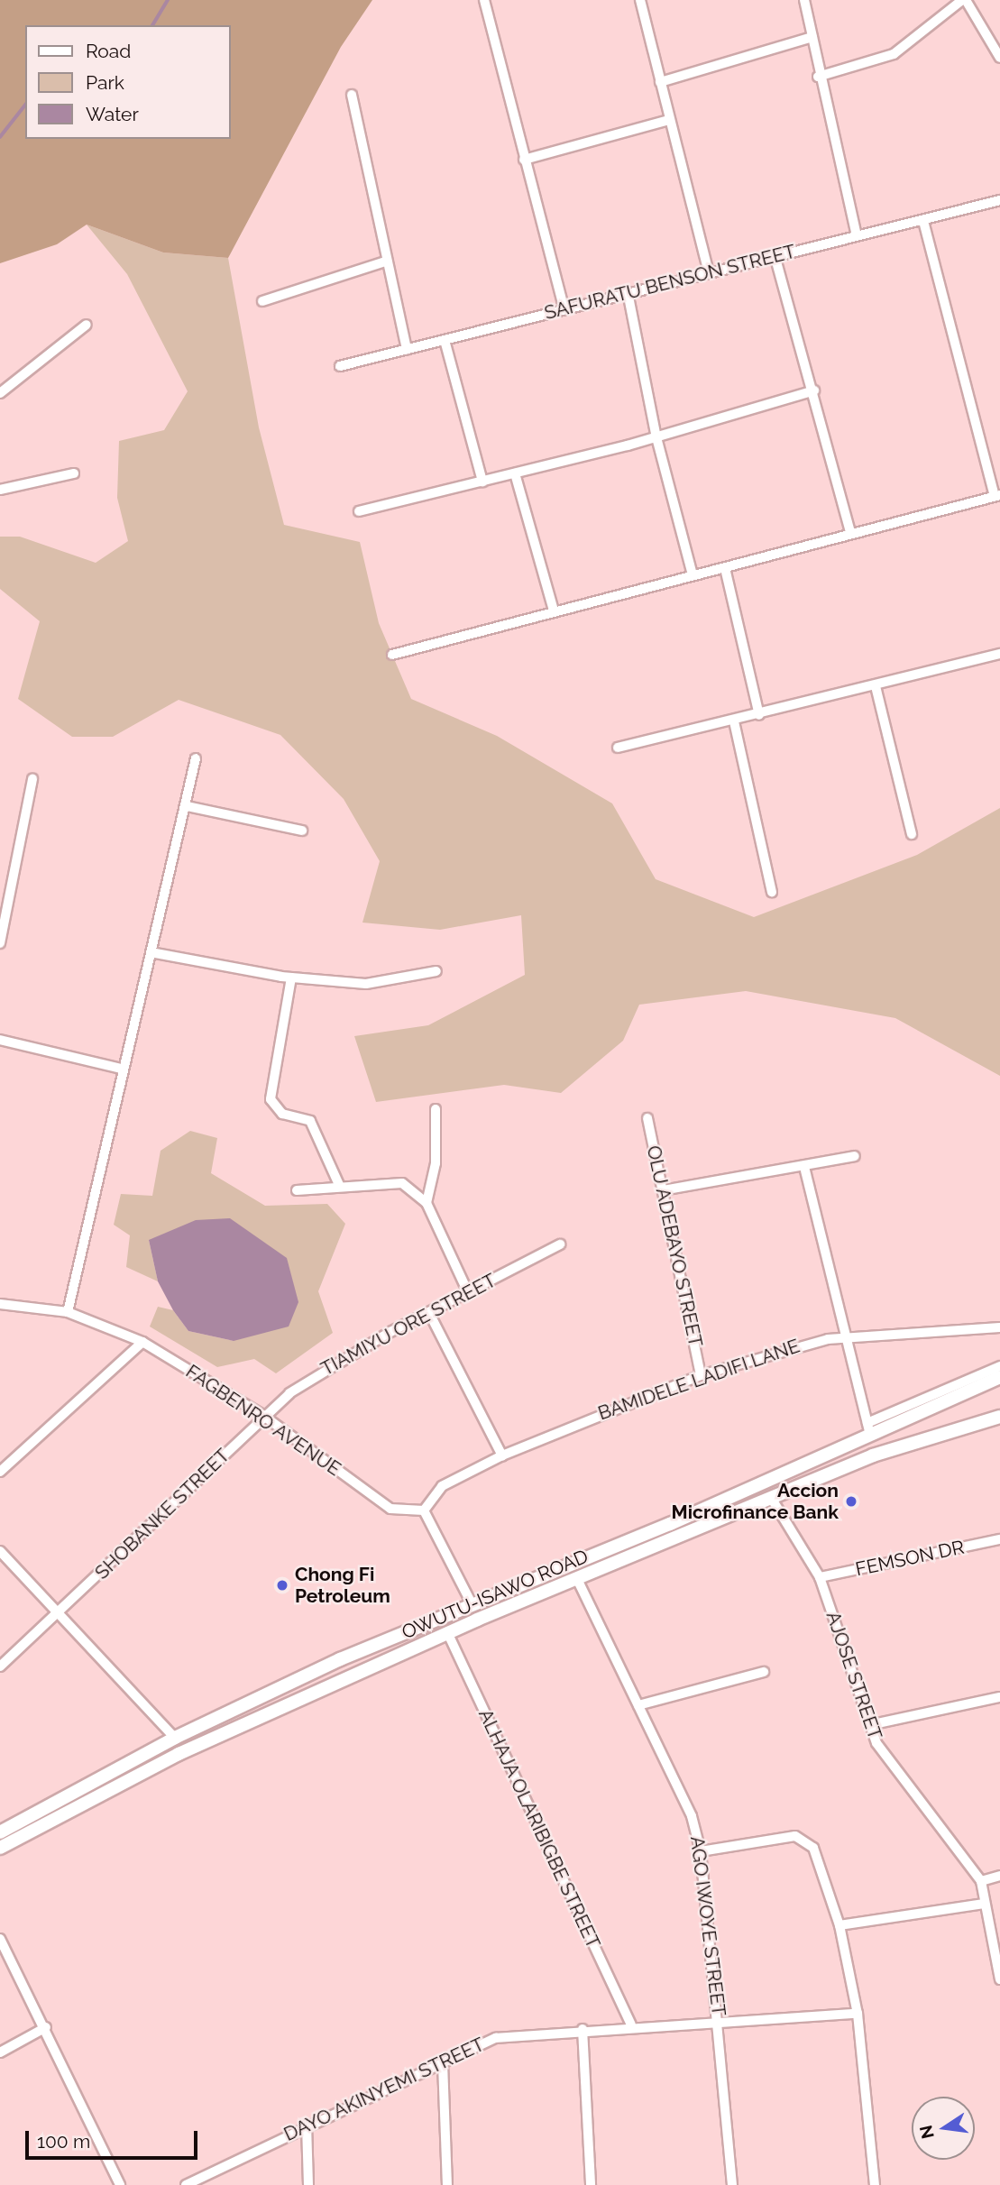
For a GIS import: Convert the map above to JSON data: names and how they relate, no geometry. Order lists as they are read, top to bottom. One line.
{"streets":{"street":["SAFURATU BENSON STREET","OLU ADEBAYO STREET","TIAMIYU ORE STREET","BAMIDELE LADIFI LANE","FAGBENRO AVENUE","SHOBANKE STREET","FEMSON DR","OWUTU-ISAWO ROAD","AJOSE STREET","ALHAJA OLARIBIGBE STREET","AGO IWOYE STREET","DAYO AKINYEMI STREET"]},"crossings":[["OLU ADEBAYO STREET","BAMIDELE LADIFI LANE"],["TIAMIYU ORE STREET","FAGBENRO AVENUE"],["TIAMIYU ORE STREET","SHOBANKE STREET"],["BAMIDELE LADIFI LANE","FAGBENRO AVENUE"],["FAGBENRO AVENUE","SHOBANKE STREET"],["FEMSON DR","AJOSE STREET"],["OWUTU-ISAWO ROAD","AJOSE STREET"],["OWUTU-ISAWO ROAD","ALHAJA OLARIBIGBE STREET"],["OWUTU-ISAWO ROAD","AGO IWOYE STREET"],["ALHAJA OLARIBIGBE STREET","DAYO AKINYEMI STREET"],["AGO IWOYE STREET","DAYO AKINYEMI STREET"]],"places":["Accion Microfinance Bank","Chong Fi Petroleum"],"legend":["Road","Park","Water"],"scale_bar":"100 m","north":"left"}
